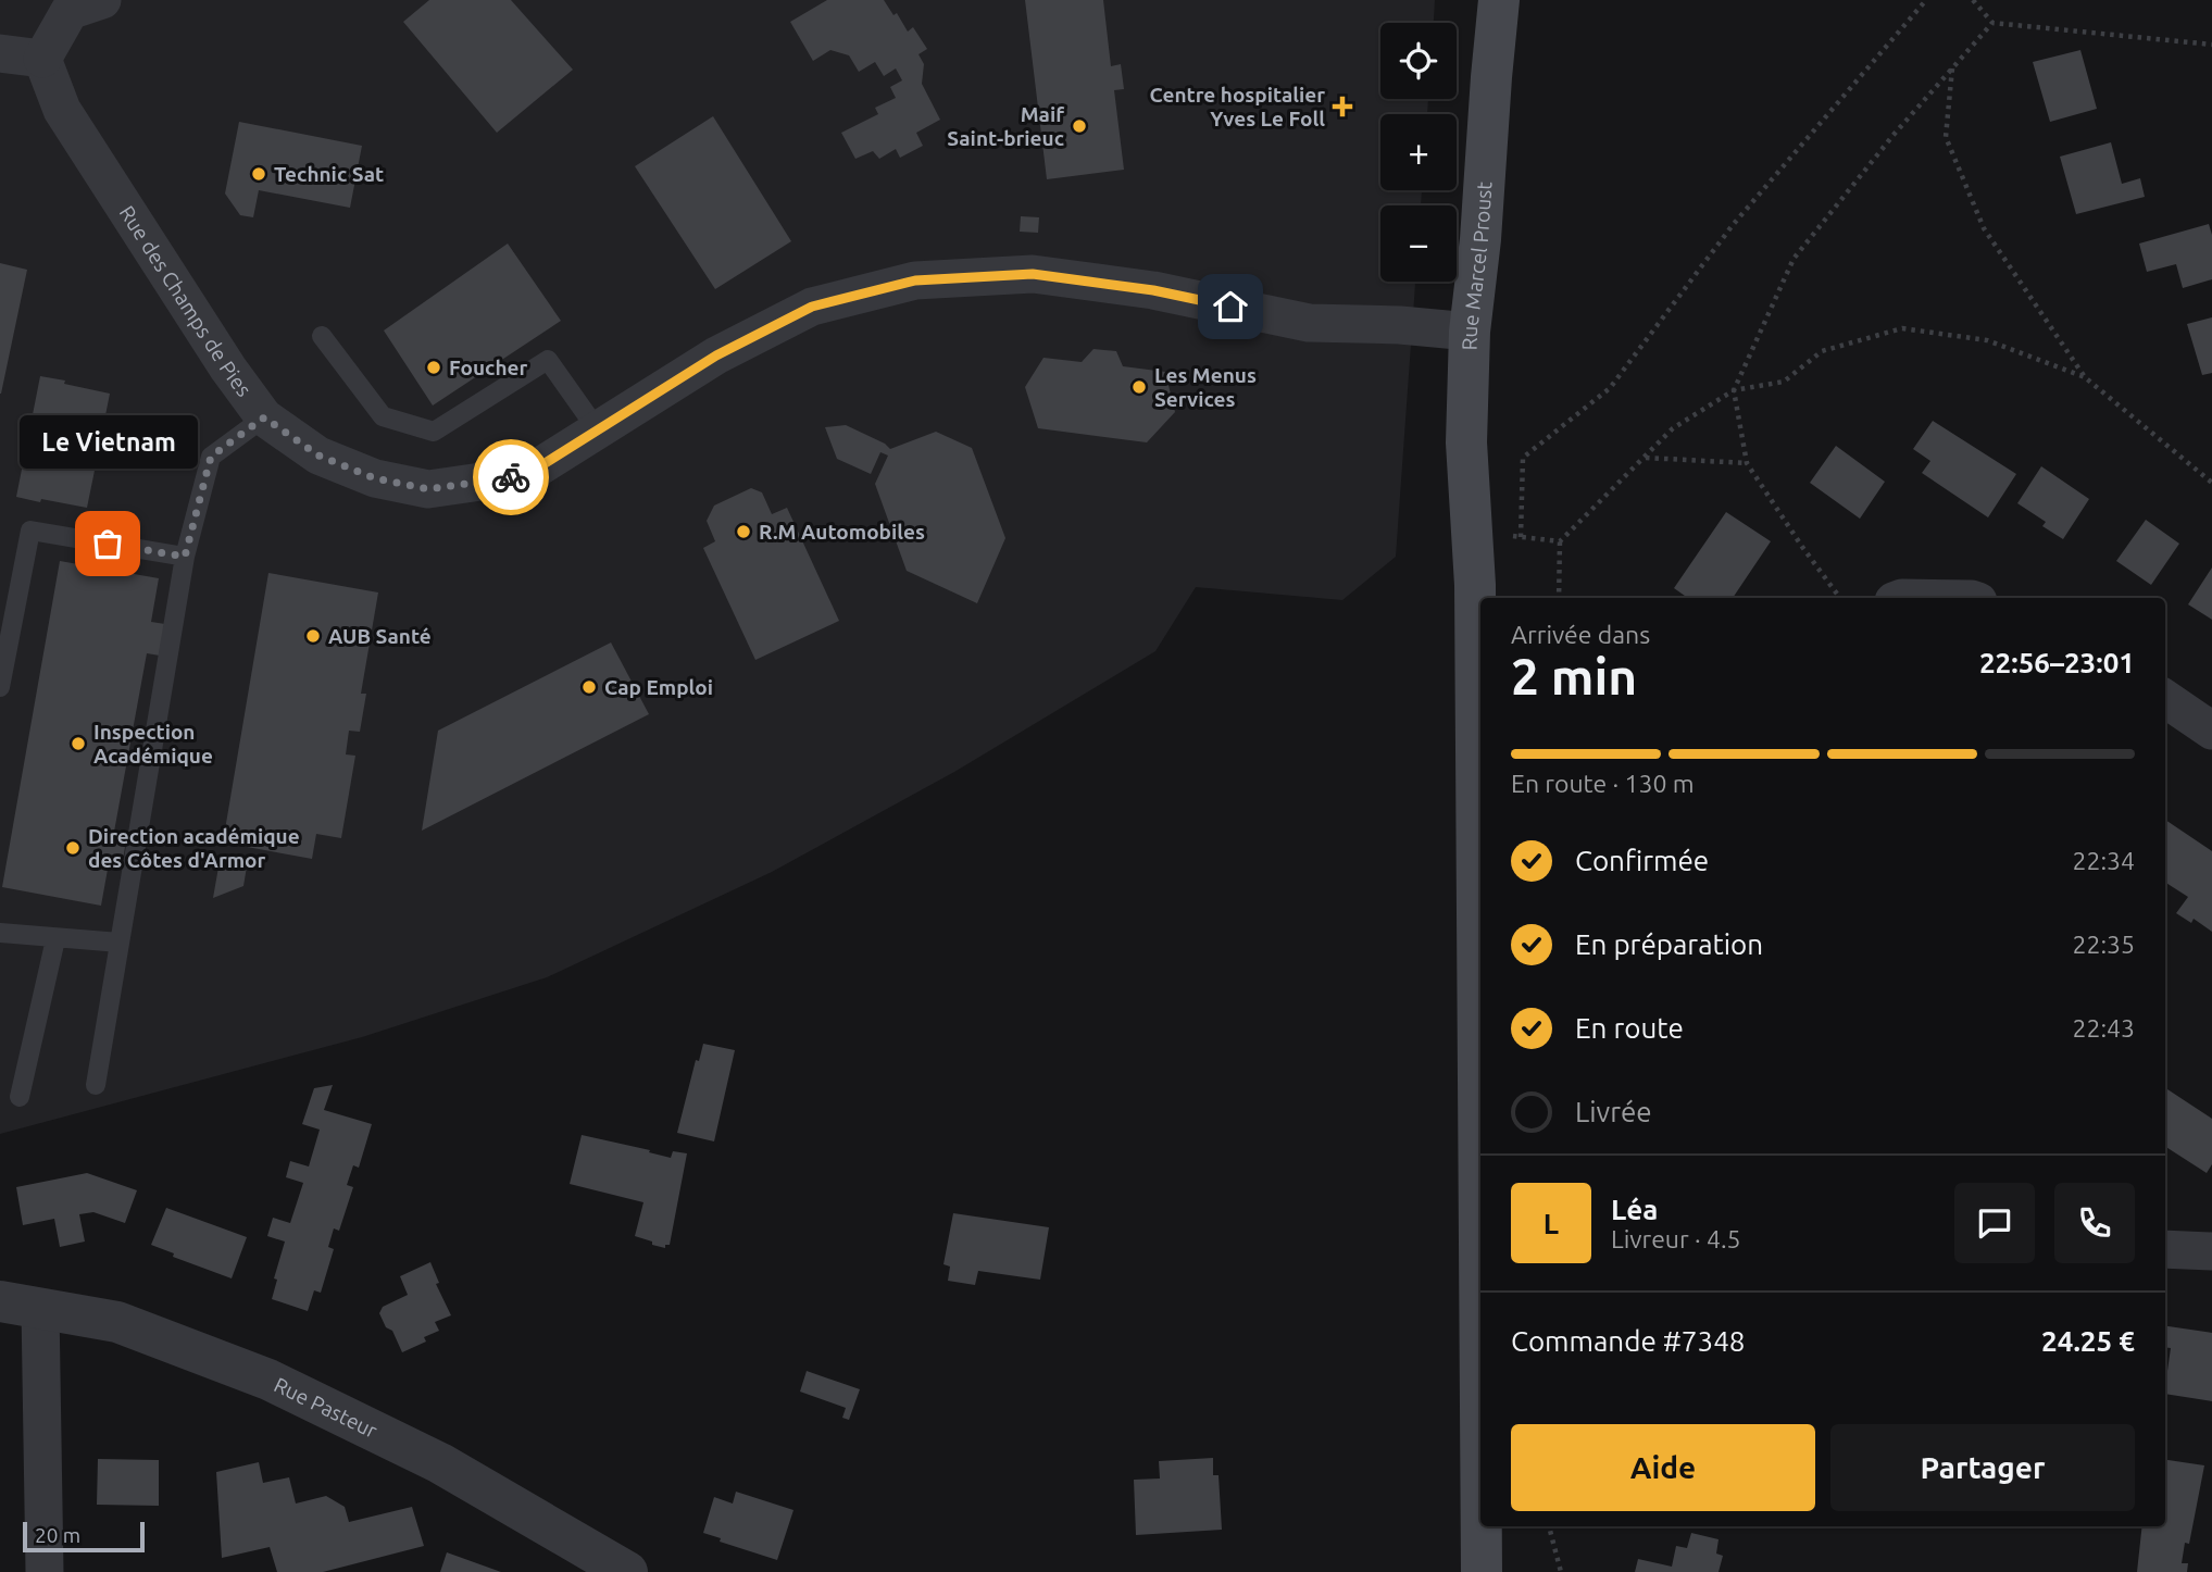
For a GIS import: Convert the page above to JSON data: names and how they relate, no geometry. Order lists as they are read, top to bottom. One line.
{"streets":{"main road":["Rue Marcel Proust"],"street":["Rue des Champs de Pies","Rue Pasteur"]},"crossings":[["Rue Marcel Proust","Rue des Champs de Pies"]],"places":{"health":["Centre hospitalier Yves Le Foll"],"other":["Maif Saint-brieuc","Technic Sat","Foucher","Les Menus Services","R.M Automobiles","Le Vietnam","AUB Santé","Cap Emploi","Inspection Académique","Direction académique des Côtes d'Armor"]},"scale_bar":"20 m","page":{"map_buttons":["+","−"],"bubble":"Le Vietnam","heading":["2 min","Arrivée dans","22:56–23:01"],"panel":["Léa","Livreur · 4.5","Commande #7348","24.25 €"],"bar":"En route · 130 m","list":[["Confirmée","22:34"],["En préparation","22:35"],["En route","22:43"],"Livrée"],"round":"L","buttons":["Aide","Partager"],"scale":"20 m"}}
